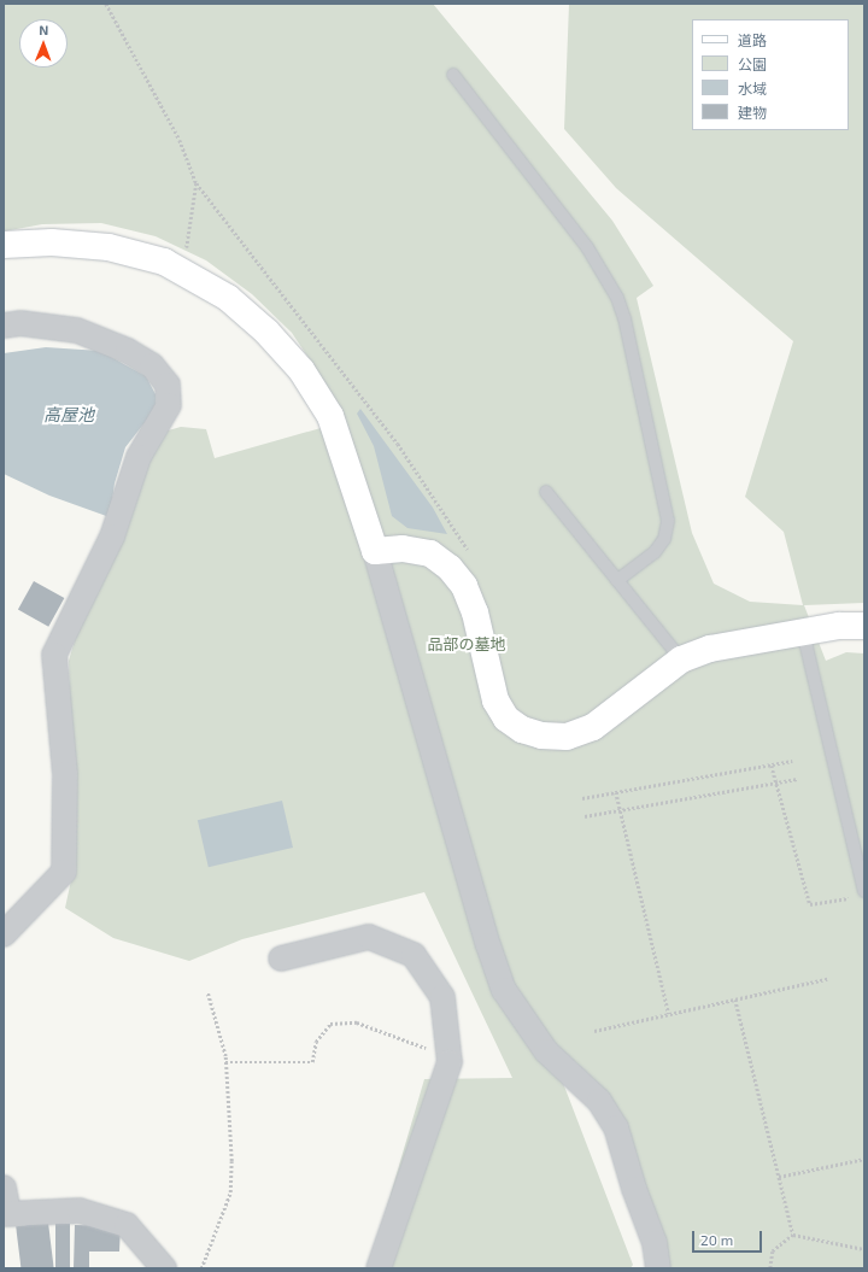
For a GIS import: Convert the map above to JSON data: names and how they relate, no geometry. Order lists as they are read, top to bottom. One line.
{"water":["高屋池"],"parks":["品部の墓地"],"legend":["道路","公園","水域","建物"],"scale_bar":"20 m","north":"top"}
